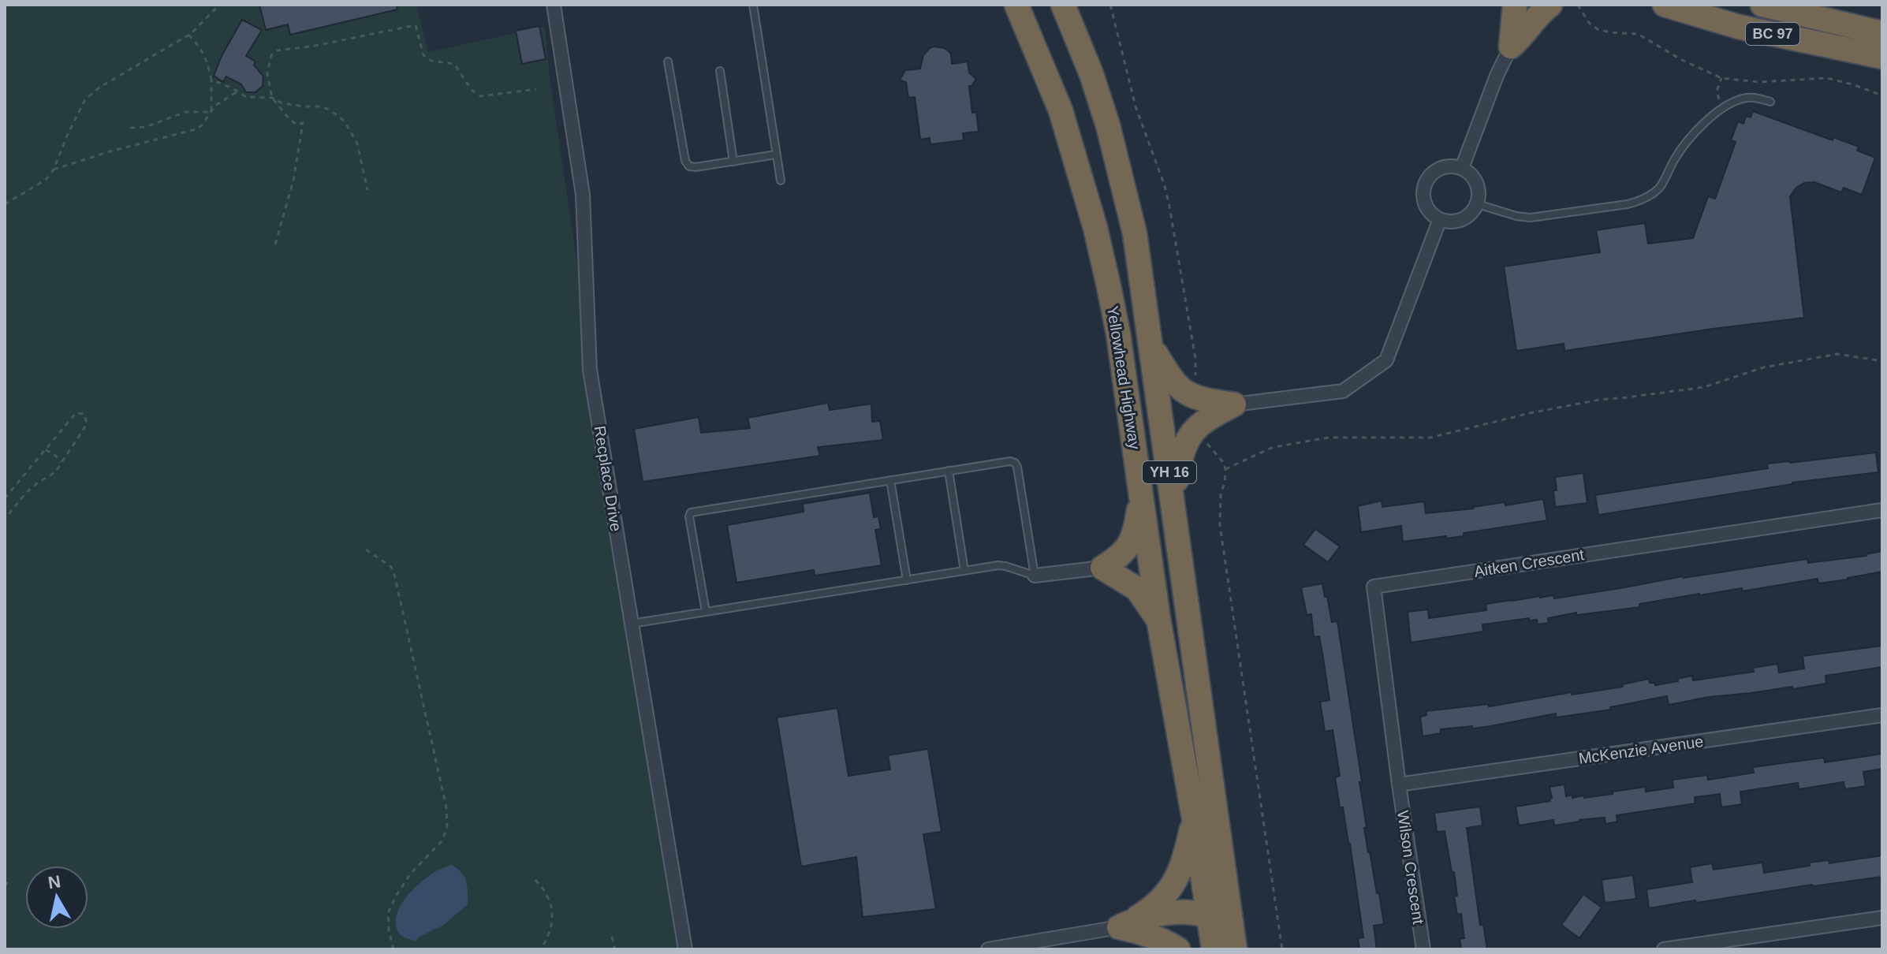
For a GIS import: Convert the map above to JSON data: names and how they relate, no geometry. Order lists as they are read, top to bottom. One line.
{"streets":{"highway":["BC 97","Yellowhead Highway","YH 16"],"street":["Recplace Drive","Aitken Crescent","McKenzie Avenue","Wilson Crescent"]},"crossings":[["Aitken Crescent","McKenzie Avenue"],["Aitken Crescent","Wilson Crescent"],["McKenzie Avenue","Wilson Crescent"]],"north":"top"}
